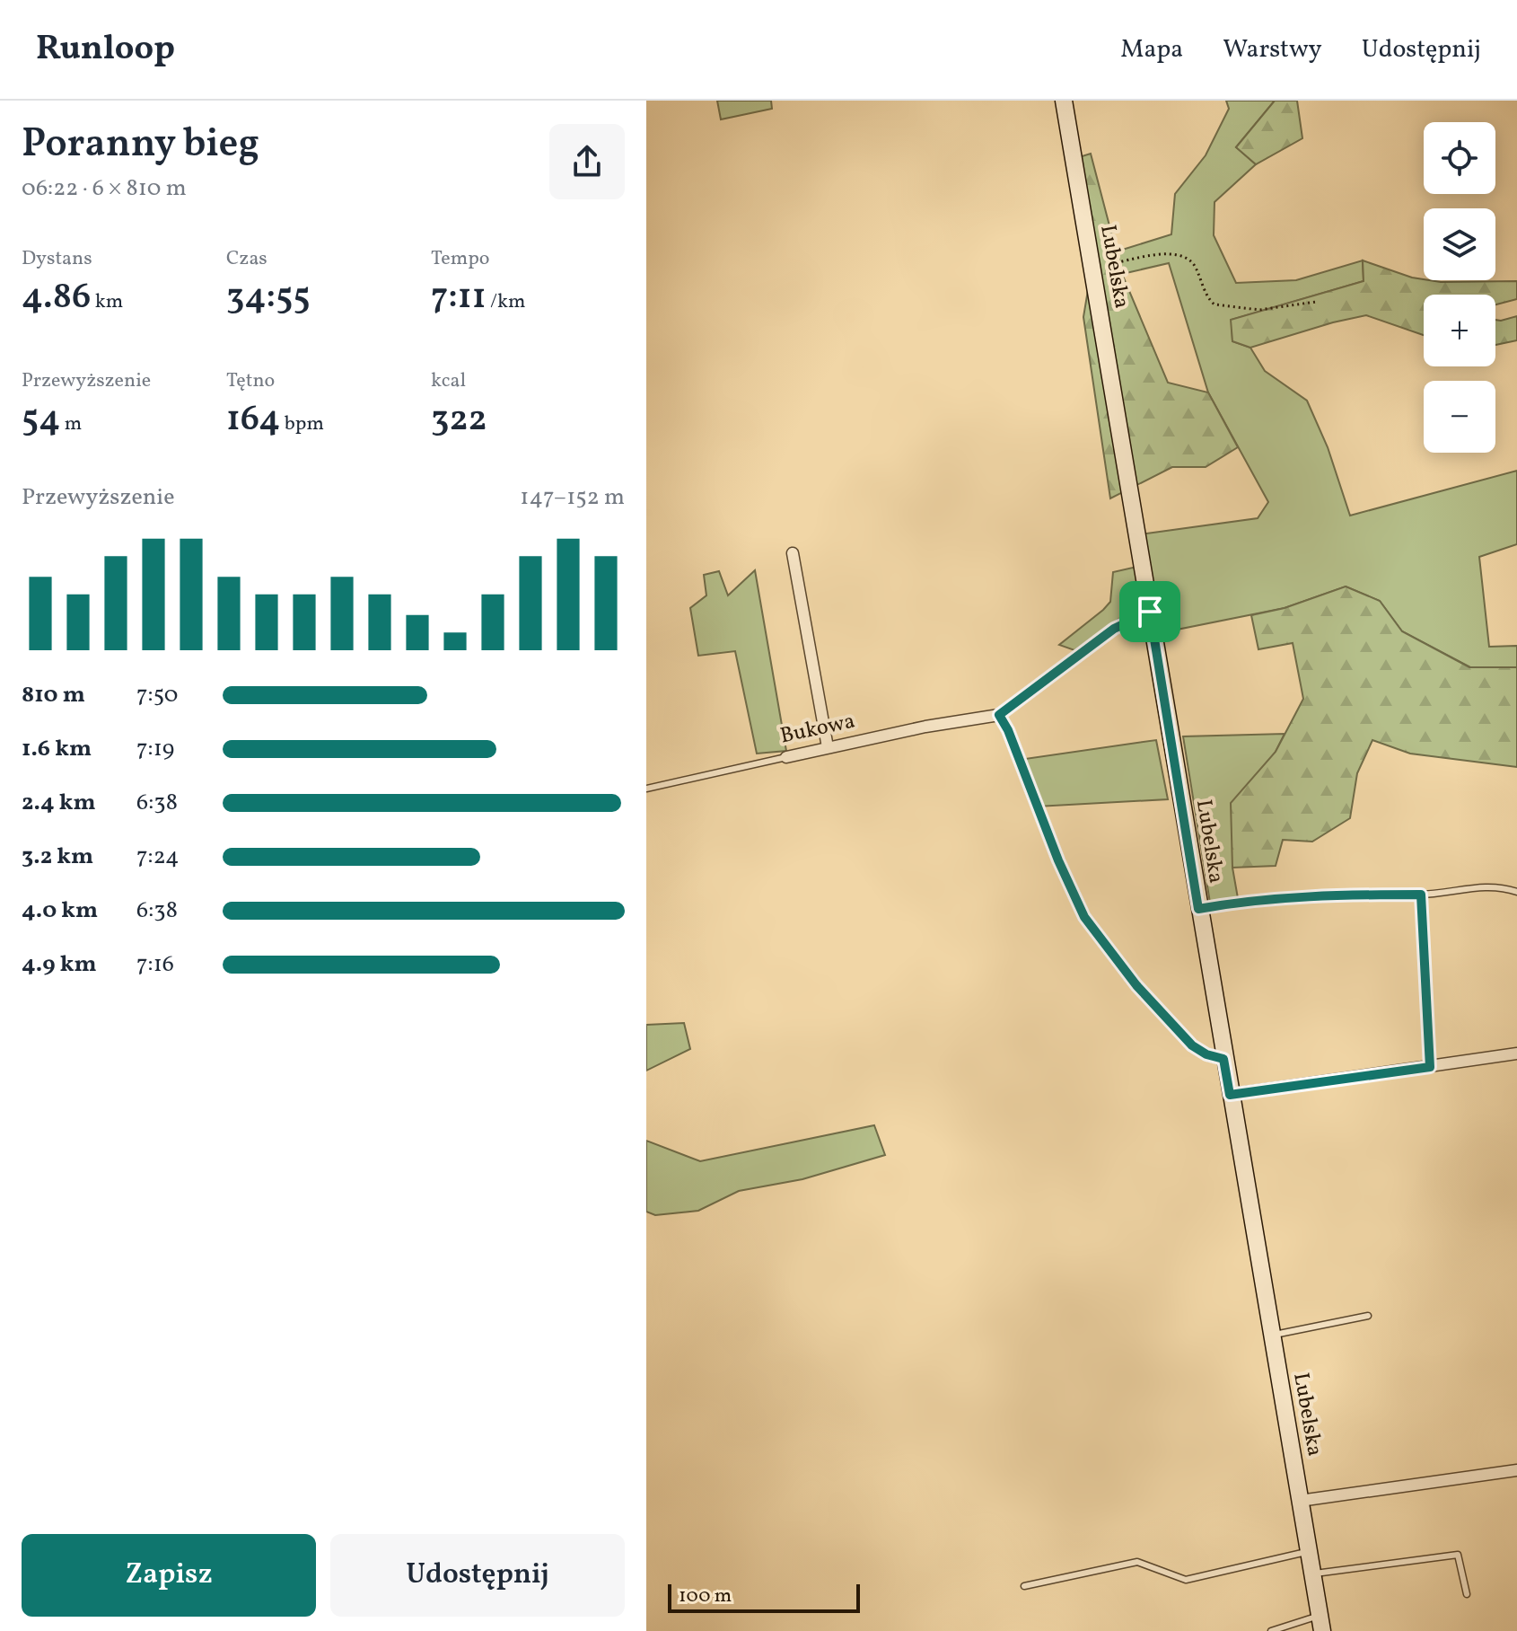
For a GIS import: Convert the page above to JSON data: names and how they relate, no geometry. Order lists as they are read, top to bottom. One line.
{"streets":{"street":["Lubelska","Bukowa"]},"crossings":[["Lubelska","Bukowa"]],"scale_bar":"100 m","page":{"header":"Runloop","nav":["Mapa","Warstwy","Udostępnij"],"heading":["Poranny bieg","06:22 · 6 × 810 m"],"map_buttons":["+","−"],"stats":[["Dystans","4.86 km"],["Czas","34:55"],["Tempo","7:11 /km"],["Przewyższenie","54 m"],["Tętno","164 bpm"],["kcal","322"]],"chart":["Przewyższenie","147–152 m"],"list":[{"name":"810 m","note":"7:50"},{"name":"1.6 km","note":"7:19"},{"name":"2.4 km","note":"6:38"},{"name":"3.2 km","note":"7:24"},{"name":"4.0 km","note":"6:38"},{"name":"4.9 km","note":"7:16"}],"buttons":["Zapisz","Udostępnij"],"scale":"100 m"}}
